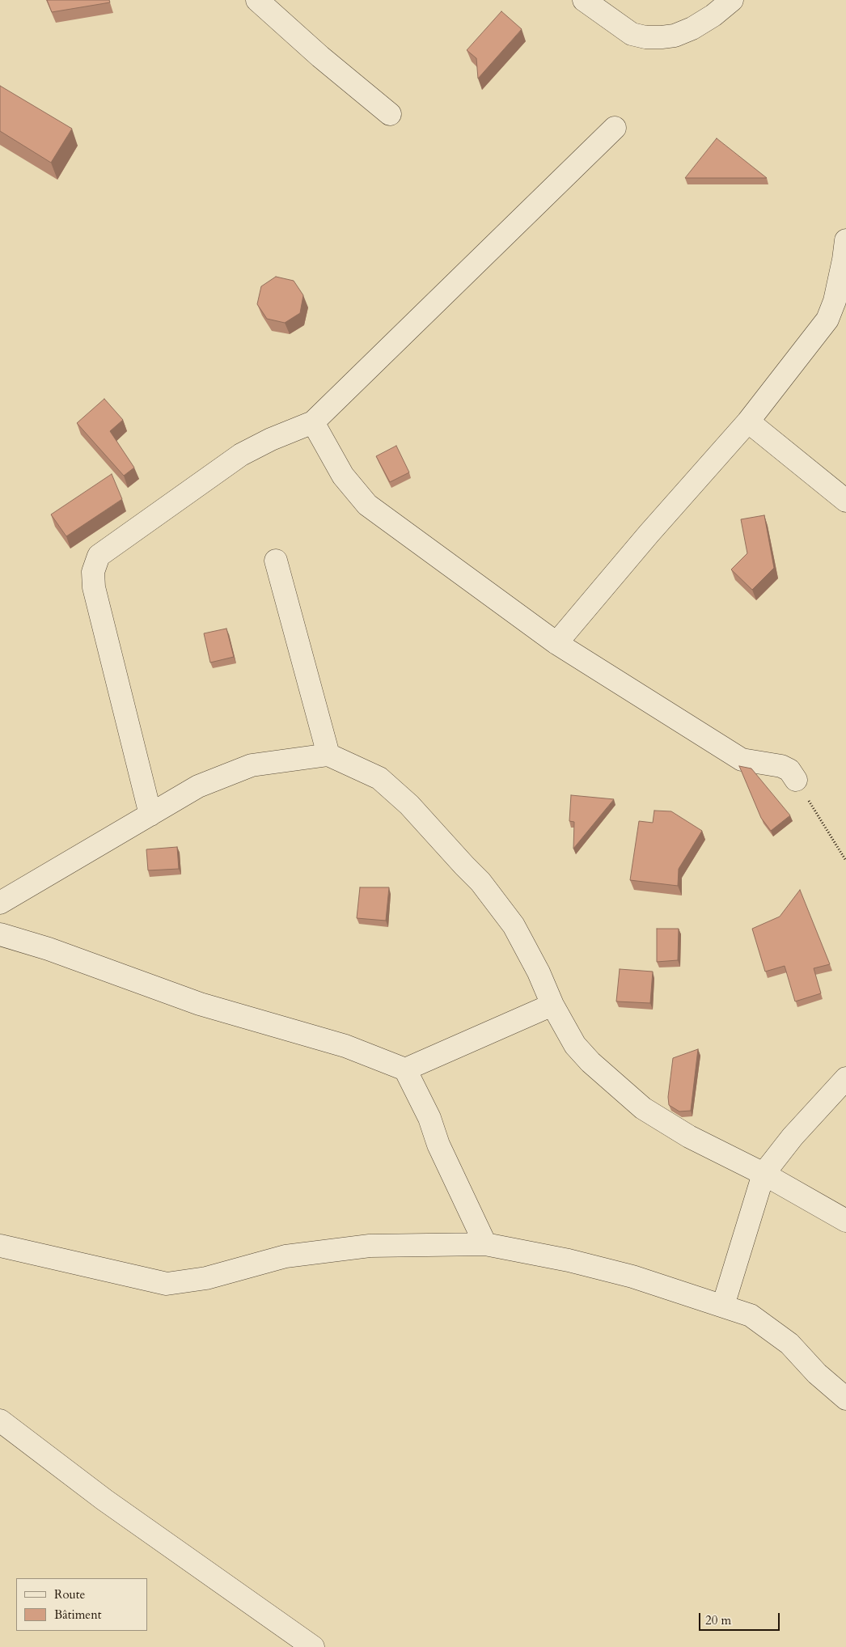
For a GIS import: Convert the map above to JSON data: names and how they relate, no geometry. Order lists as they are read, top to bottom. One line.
{"legend":["Route","Bâtiment"],"scale_bar":"20 m"}
